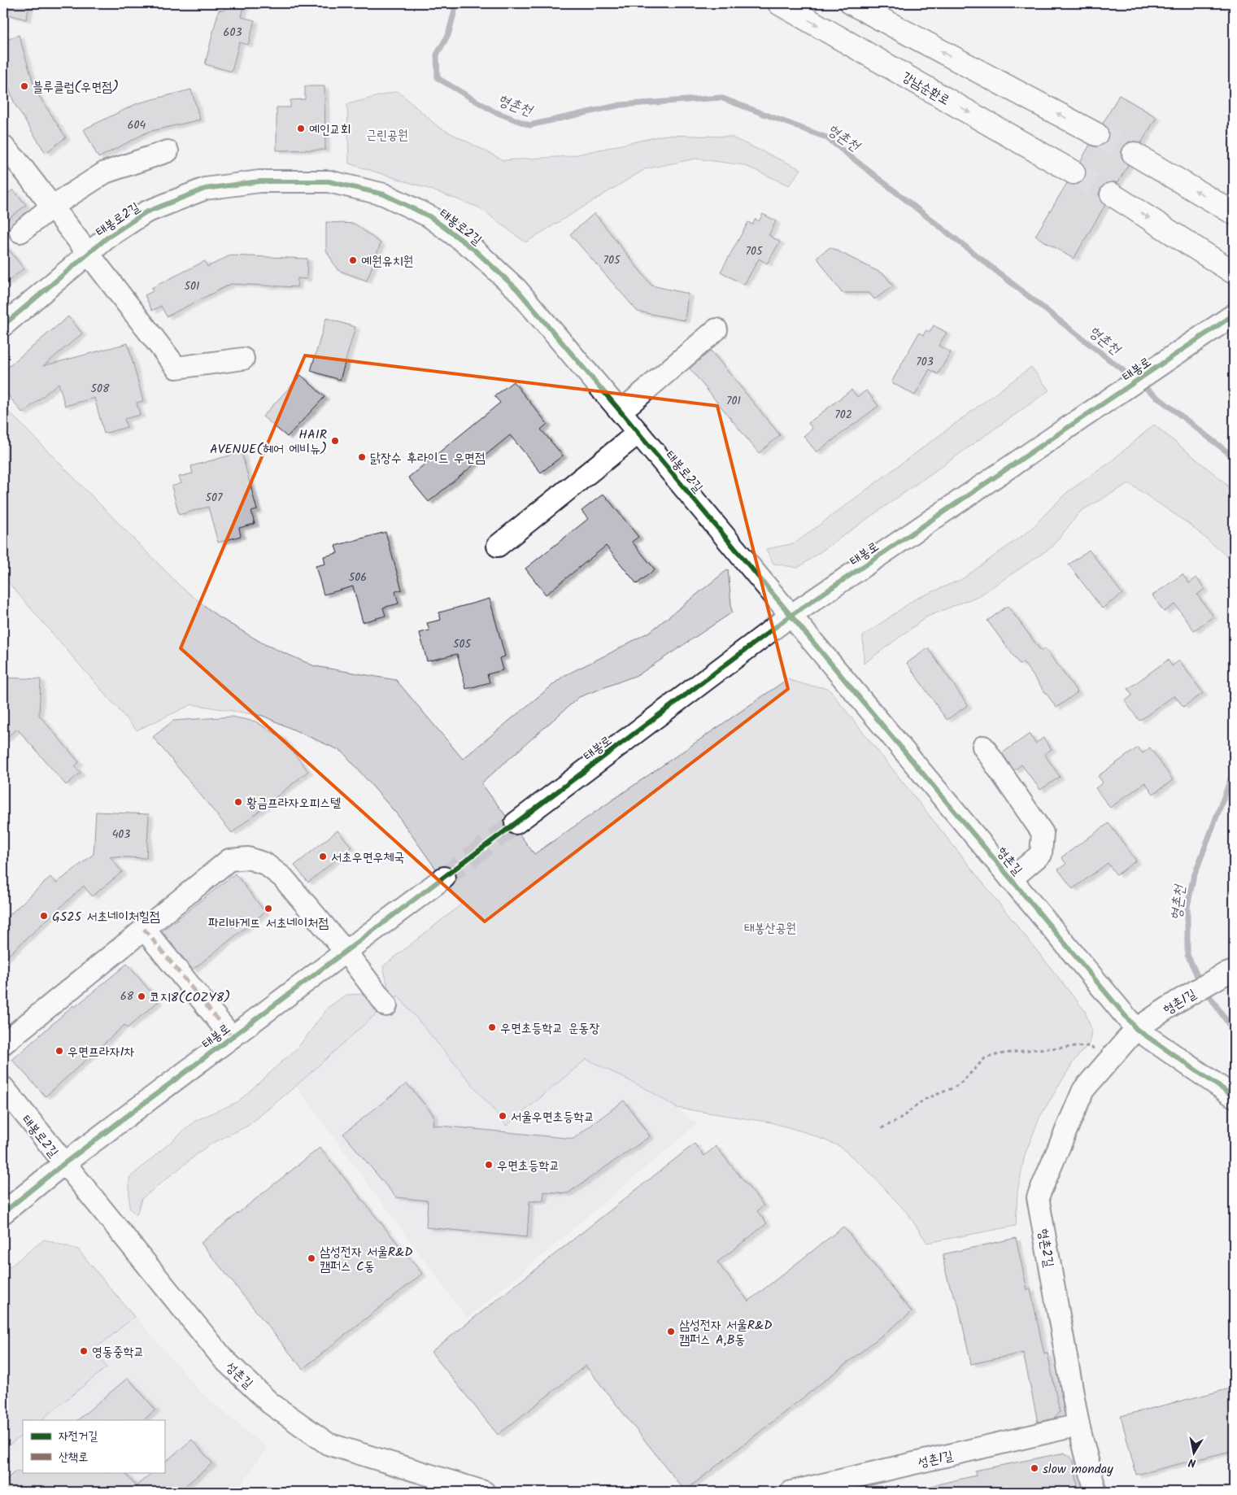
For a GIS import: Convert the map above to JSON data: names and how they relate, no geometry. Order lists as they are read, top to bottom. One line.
{"streets":{"highway":["강남순환로"],"street":["태봉로2길","태봉로","형촌길","형촌1길","형촌2길","성촌길","성촌1길"]},"crossings":[["태봉로2길","태봉로"],["태봉로2길","형촌길"],["태봉로2길","성촌길"],["태봉로","형촌길"],["태봉로","성촌길"],["형촌길","형촌1길"],["형촌길","형촌2길"],["형촌1길","형촌2길"],["형촌2길","성촌1길"]],"water":["형촌천"],"parks":["근린공원","태봉산공원"],"places":["블루클럽(우면점)","예인교회","예원유치원","HAIR AVENUE(헤어 에비뉴)","닭장수 후라이드 우면점","황금프라자오피스텔","서초우면우체국","파리바게뜨 서초네이처점","GS25 서초네이처힐점","코지8(COZY8)","우면초등학교 운동장","우면프라자1차","서울우면초등학교","우면초등학교","삼성전자 서울R&D 캠퍼스 C동","삼성전자 서울R&D 캠퍼스 A,B동","영동중학교","slow monday"],"house_numbers":["603","604","705","705","501","703","508","701","702","507","506","505","403","68"],"legend":["자전거길","산책로"],"north":"bottom"}
